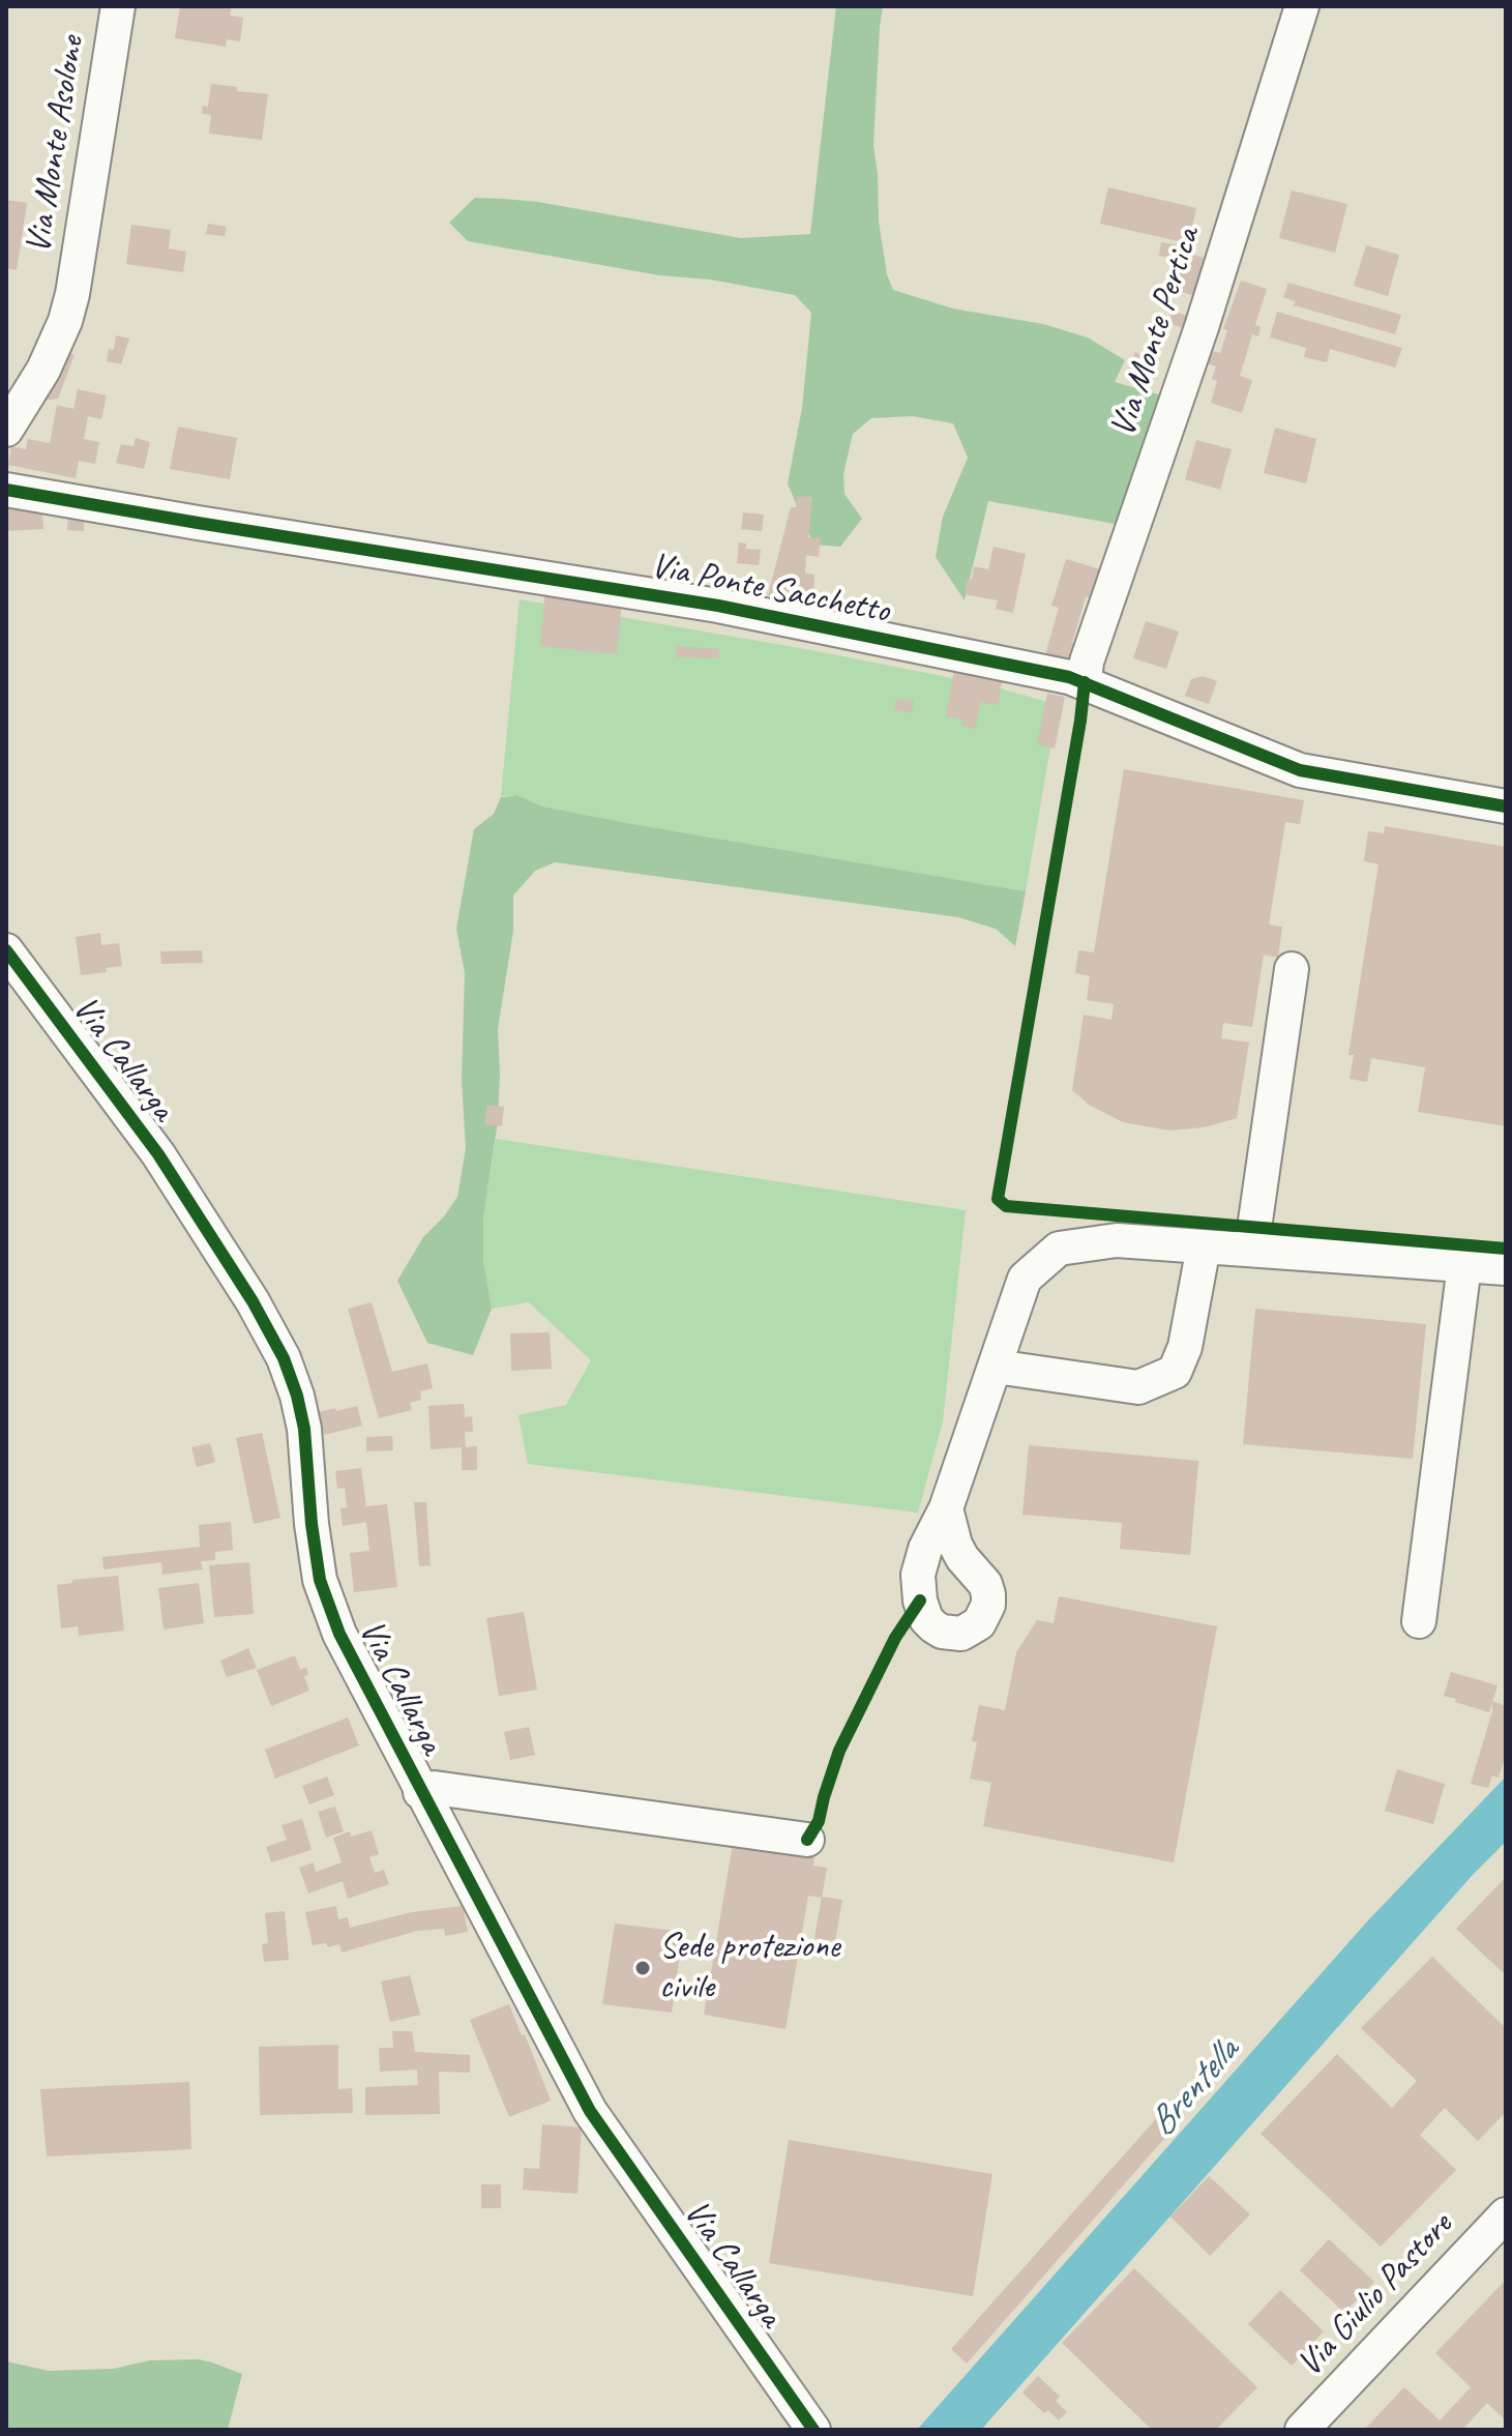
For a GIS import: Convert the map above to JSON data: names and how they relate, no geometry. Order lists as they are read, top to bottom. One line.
{"streets":{"street":["Via Monte Asolone","Via Monte Pertica","Via Ponte Sacchetto","Via Callarga","Via Giulio Pastore"]},"crossings":[["Via Monte Pertica","Via Ponte Sacchetto"]],"water":["Brentella"],"places":["Sede protezione civile"]}
